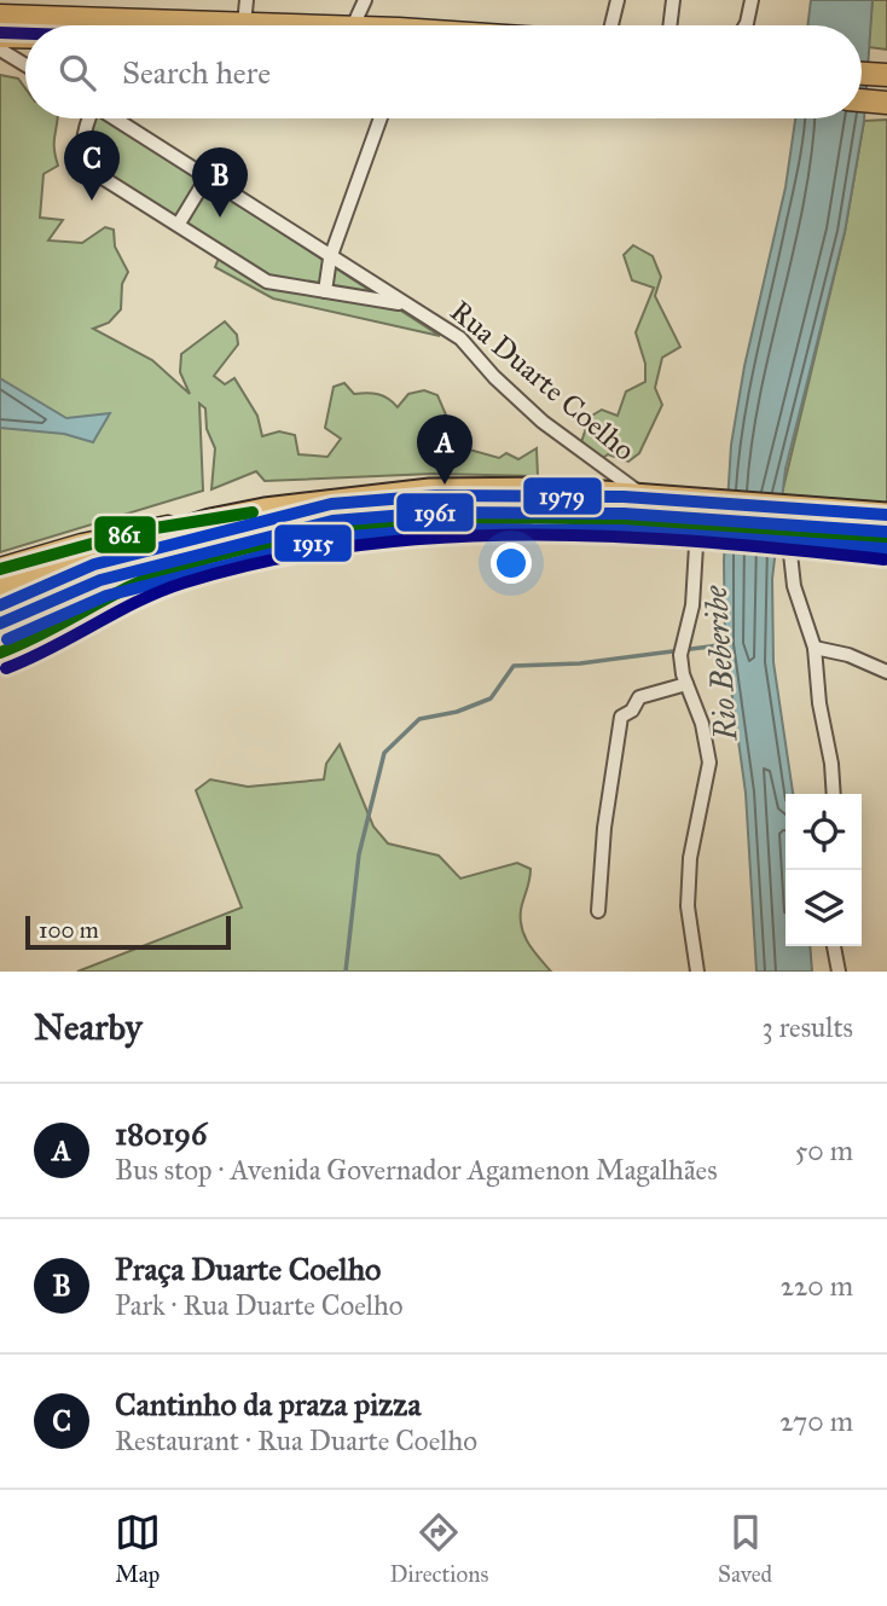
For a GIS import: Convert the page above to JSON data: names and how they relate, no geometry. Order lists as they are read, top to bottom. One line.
{"streets":{"street":["Rua Duarte Coelho"]},"water":["Rio Beberibe"],"lines":["transit line 1979","transit line 861","transit line 1961","transit line 1915"],"scale_bar":"100 m","page":{"search":"Search here","pins":["C","B","A"],"scale":"100 m","heading":["Nearby","3 results"],"list":[{"mark":"A","name":"180196","note":"Bus stop · Avenida Governador Agamenon Magalhães","value":"50 m"},{"mark":"B","name":"Praça Duarte Coelho","note":"Park · Rua Duarte Coelho","value":"220 m"},{"mark":"C","name":"Cantinho da praza pizza","note":"Restaurant · Rua Duarte Coelho","value":"270 m"}],"nav":["Map","Directions","Saved"]}}
